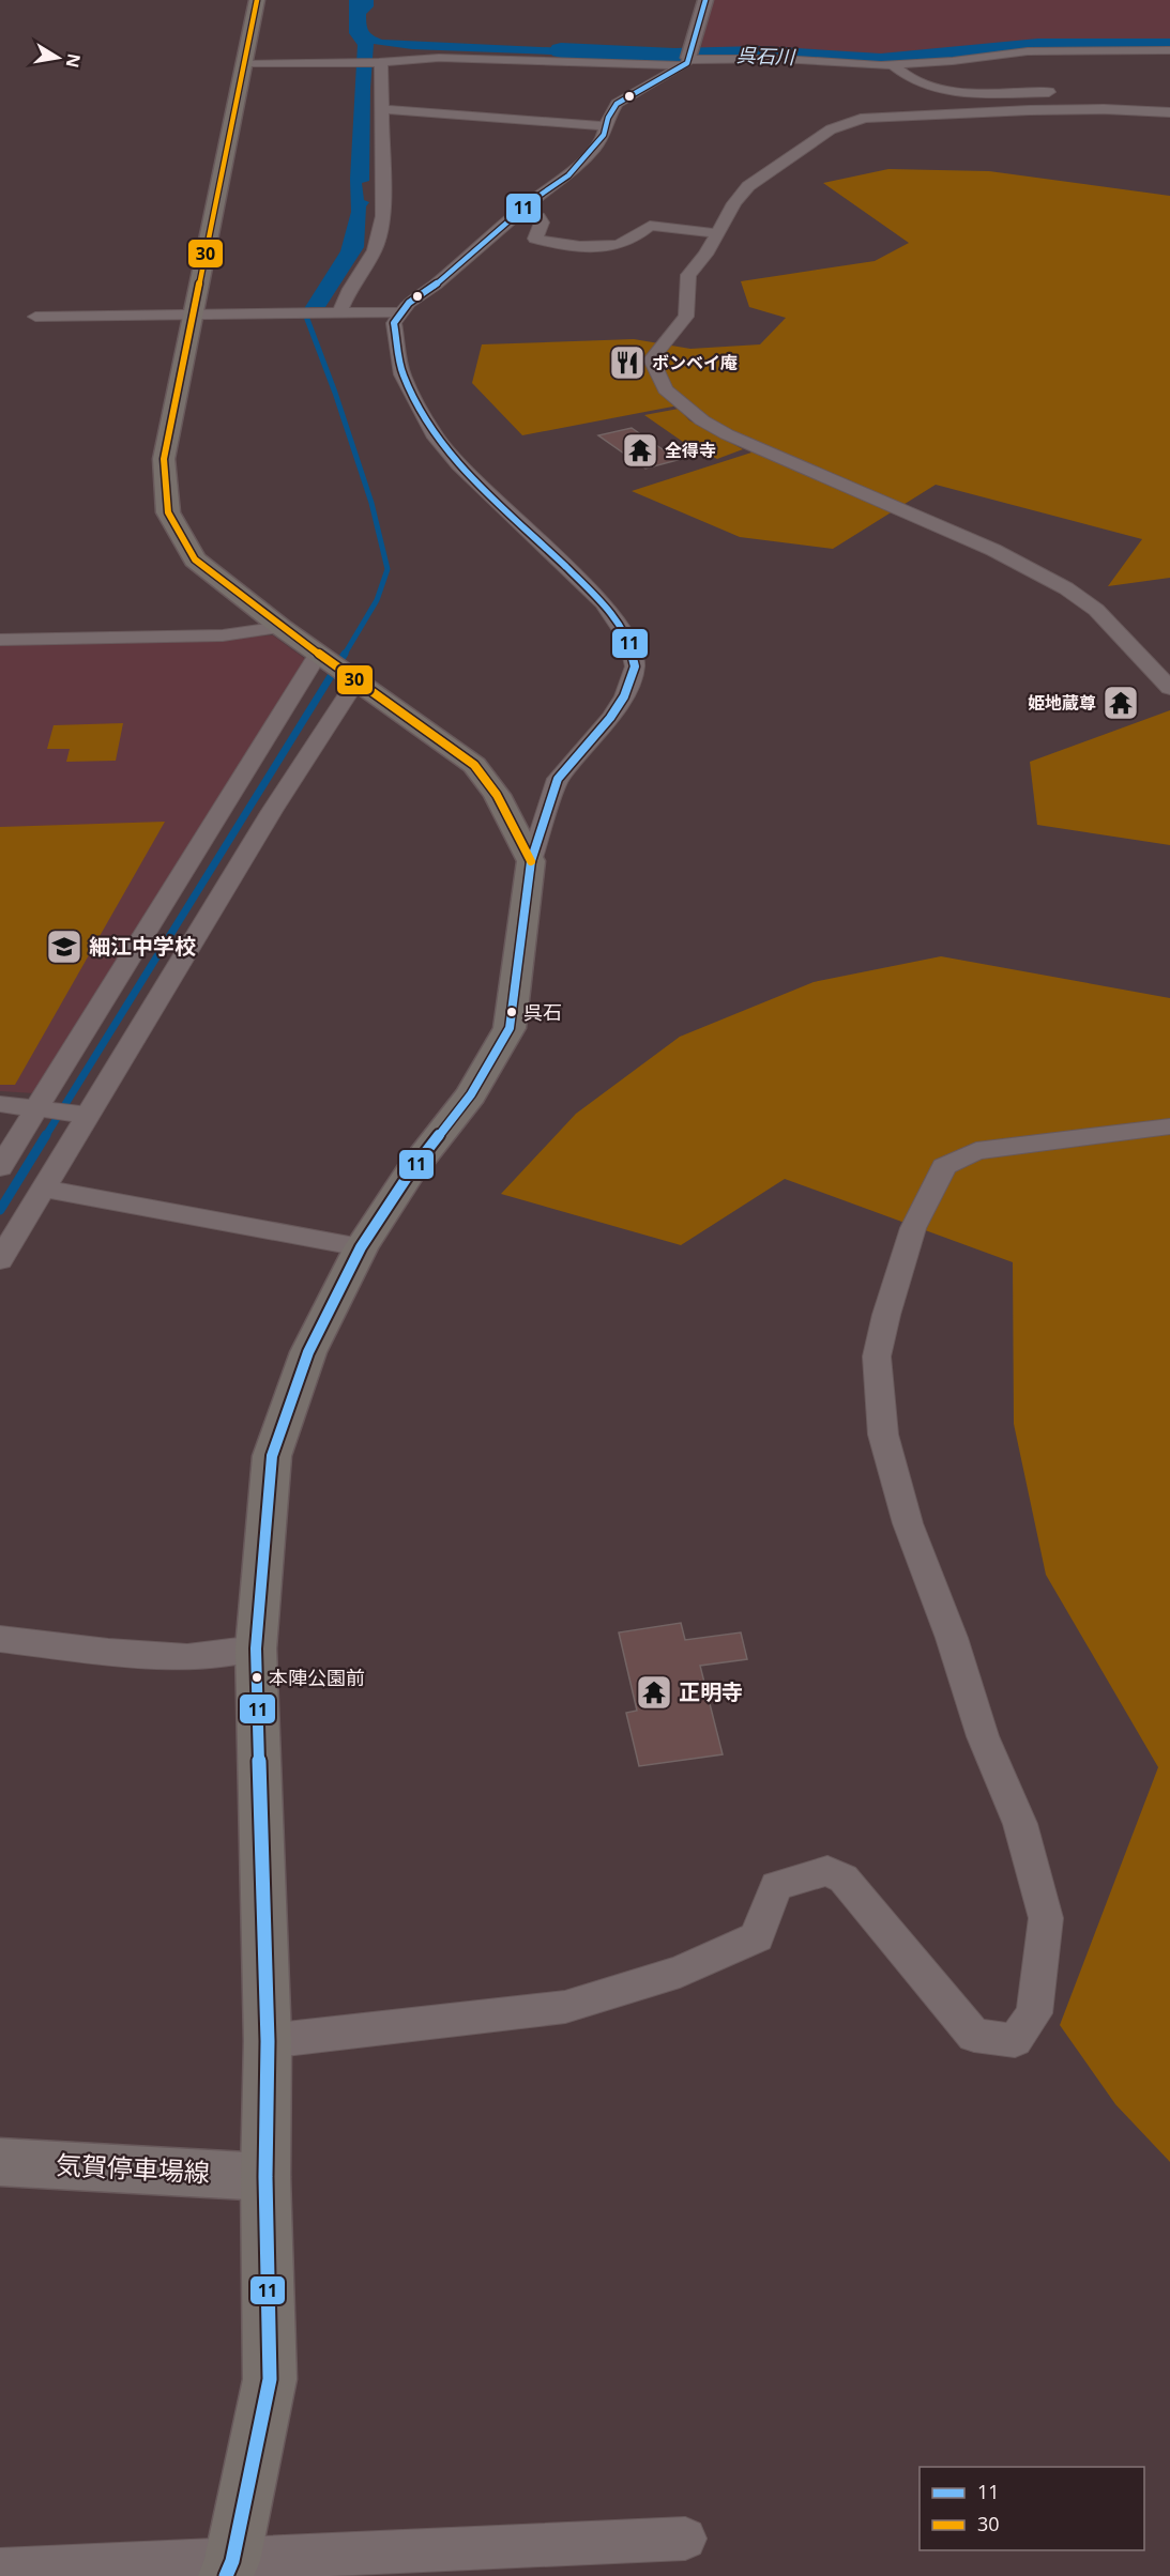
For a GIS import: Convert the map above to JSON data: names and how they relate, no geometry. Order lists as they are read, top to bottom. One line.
{"streets":{"main road":["気賀停車場線"]},"water":["呉石川"],"places":{"restaurant":["ボンベイ庵"],"temple":["全得寺","姫地蔵尊","正明寺"],"school or university":["細江中学校"],"other":["呉石","本陣公園前"]},"lines":["transit line 11","transit line 30"],"legend":["11","30"],"north":"right"}
